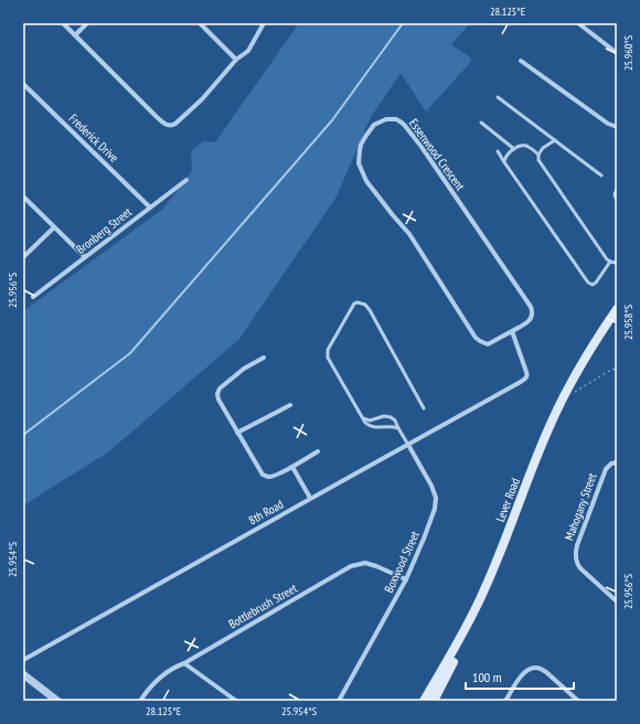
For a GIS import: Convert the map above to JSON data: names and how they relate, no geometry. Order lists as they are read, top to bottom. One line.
{"streets":{"main road":["Lever Road"],"street":["Frederick Drive","Essenwood Crescent","Bronberg Street","Mahogany Street","8th Road","Boxwood Street","Bottlebrush Street"]},"crossings":[["Frederick Drive","Bronberg Street"],["Essenwood Crescent","8th Road"],["8th Road","Boxwood Street"],["Boxwood Street","Bottlebrush Street"]],"scale_bar":"100 m","coordinates":["28.125°E","25.960°S","25.956°S","25.958°S","25.954°S"]}
